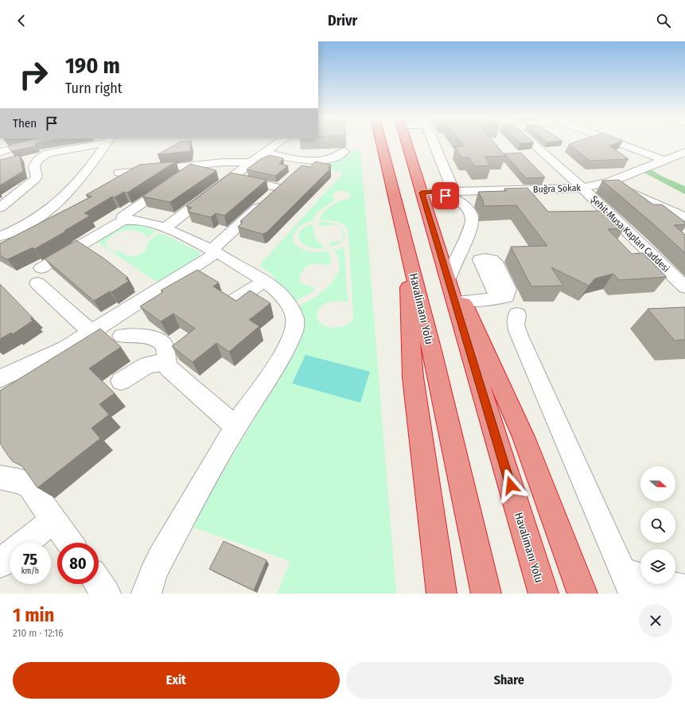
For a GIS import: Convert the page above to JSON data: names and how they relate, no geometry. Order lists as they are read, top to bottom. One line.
{"streets":{"highway":["Havalimanı Yolu"],"street":["Buğra Sokak","Şehit Musa Kaplan Caddesi"]},"crossings":[["Buğra Sokak","Şehit Musa Kaplan Caddesi"],["Buğra Sokak","Havalimanı Yolu"]],"north":"right","page":{"header":"Drivr","turn":["190 m","Turn right"],"then":"Then","speed":"75 km/h","limit":"80","heading":["1 min","210 m · 12:16"],"buttons":["Exit","Share"]}}
